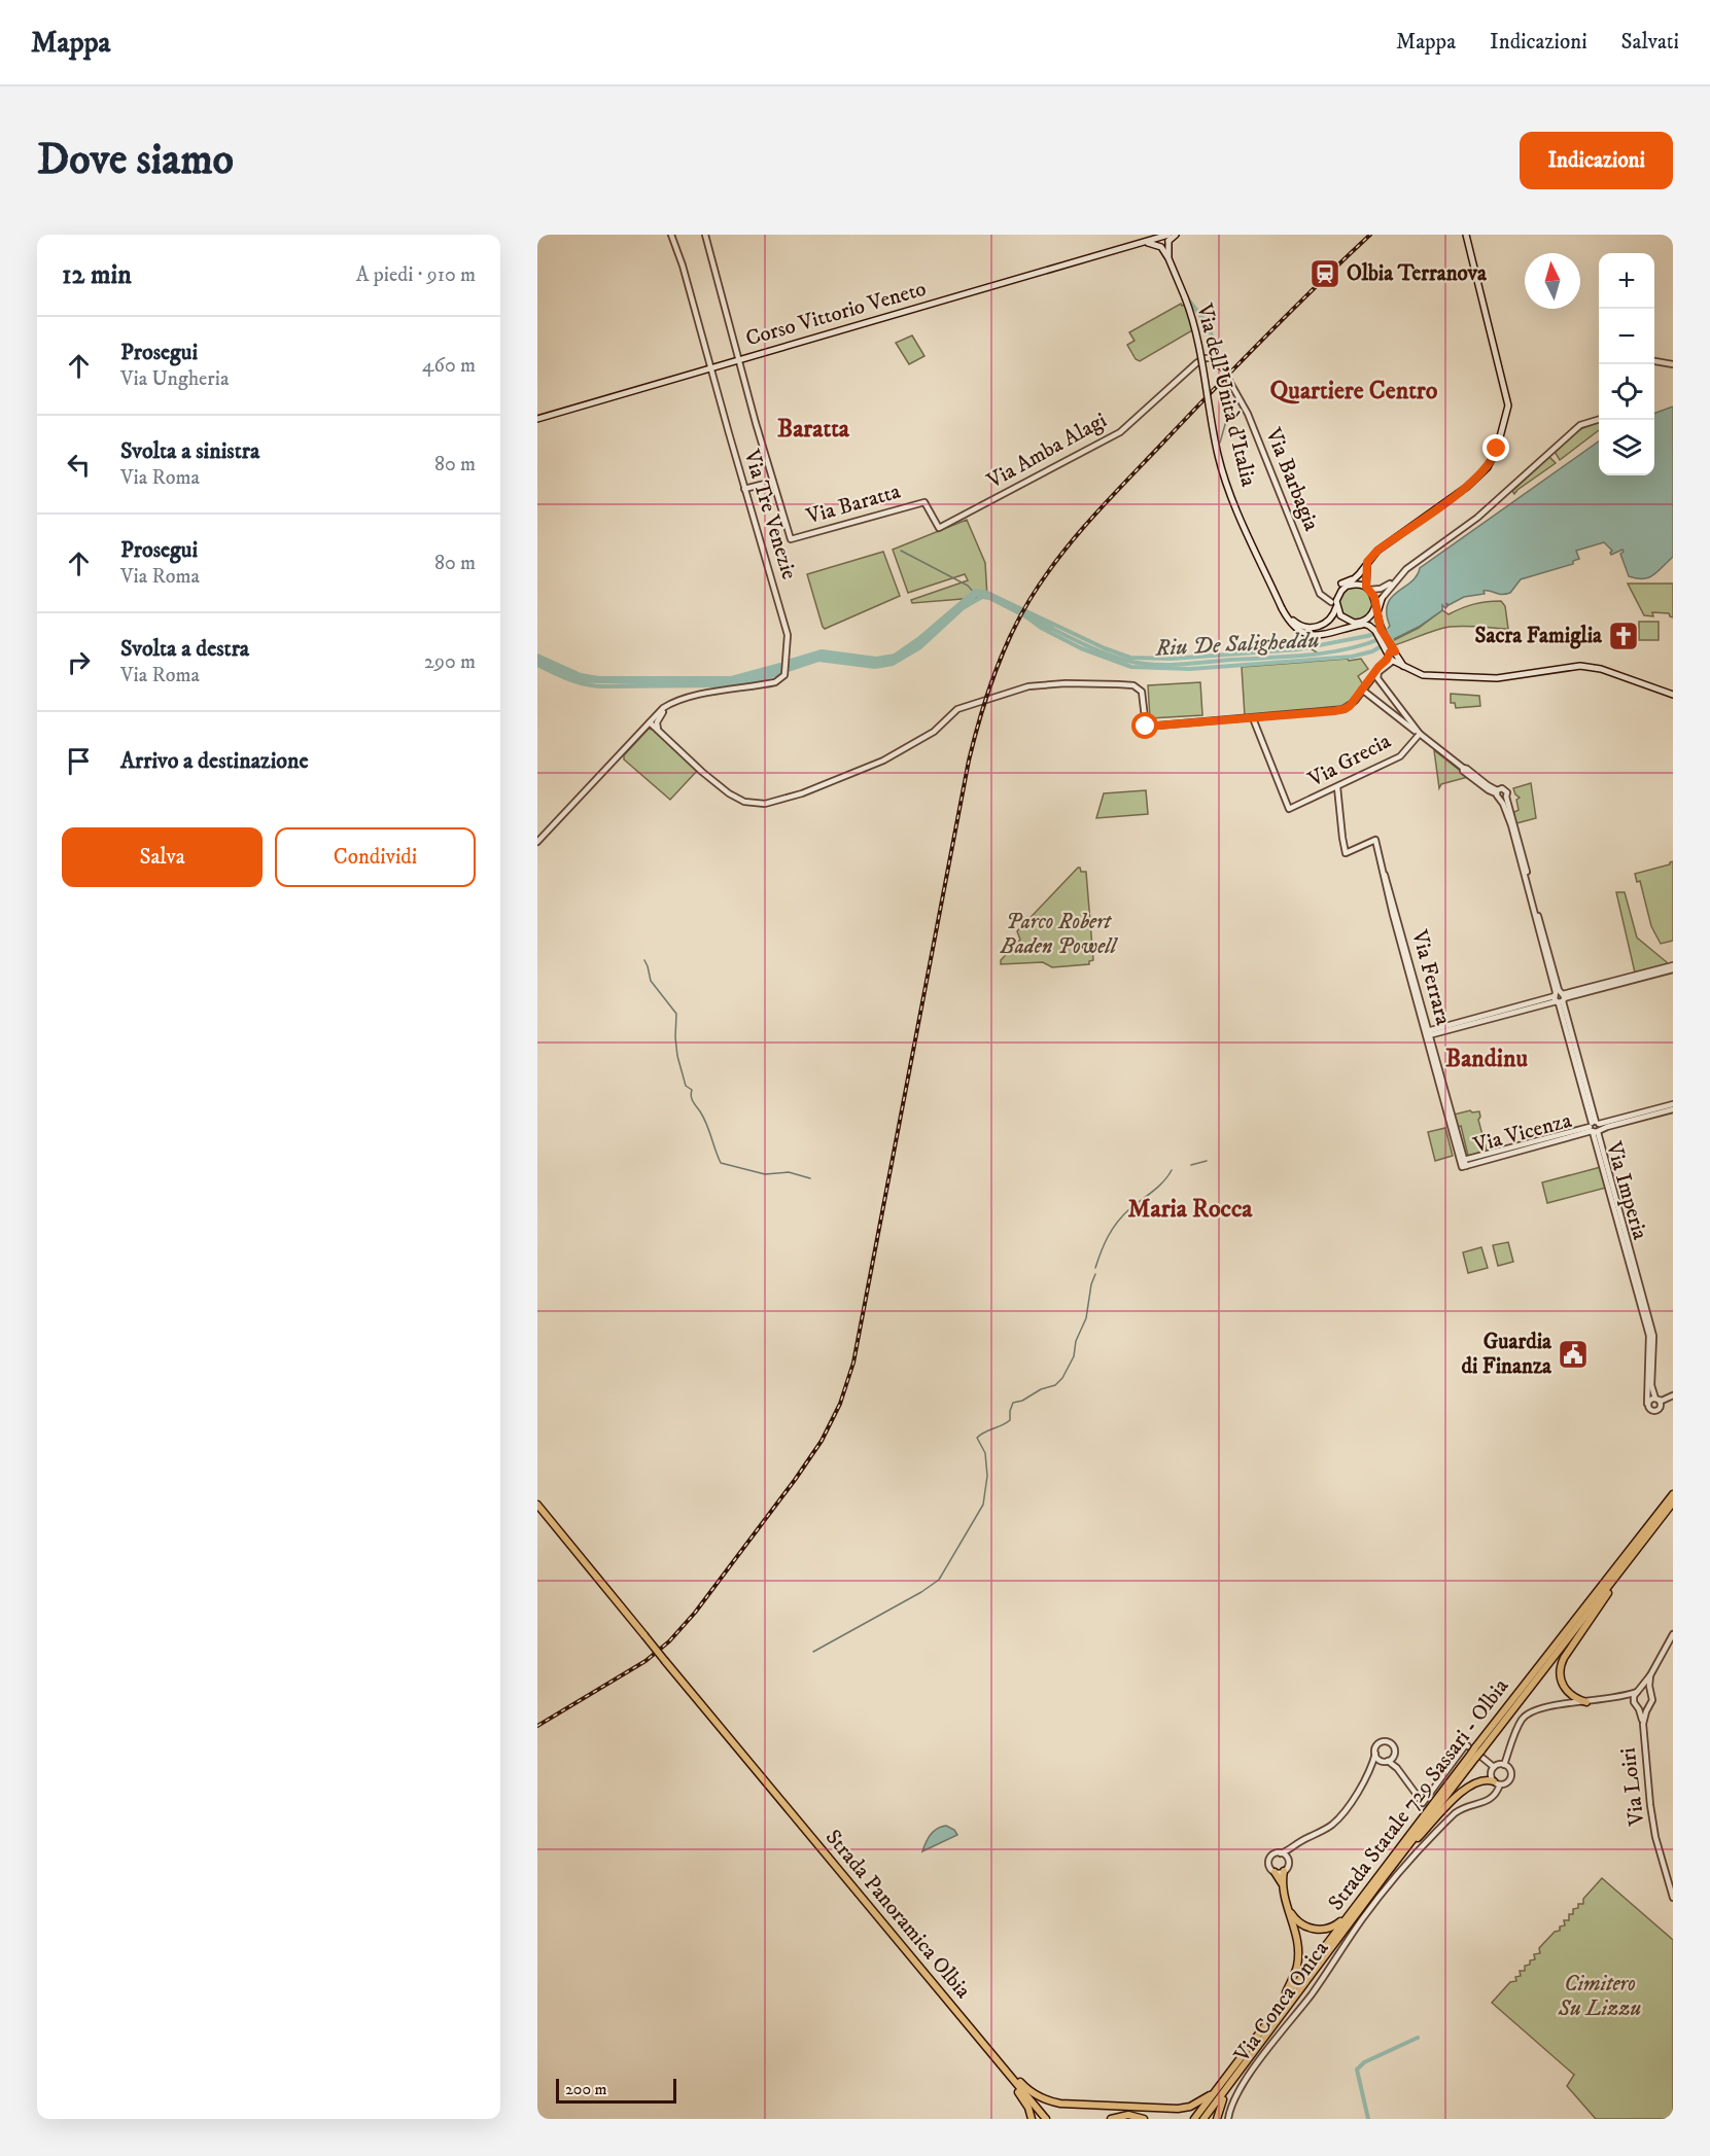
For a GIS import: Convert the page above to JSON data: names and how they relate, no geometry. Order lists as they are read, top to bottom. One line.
{"streets":{"highway":["Strada Statale 729 Sassari - Olbia","Strada Panoramica Olbia"],"main road":["Corso Vittorio Veneto","Via dell'Unità d'Italia"],"street":["Via Amba Alagi","Via Barbagia","Via Baratta","Via Tre Venezie","Via Grecia","Via Ferrara","Via Vicenza","Via Imperia","Via Loiri","Via Conca Onica"]},"crossings":[["Corso Vittorio Veneto","Via dell'Unità d'Italia"],["Corso Vittorio Veneto","Via Tre Venezie"],["Via dell'Unità d'Italia","Via Barbagia"],["Via Amba Alagi","Via Baratta"],["Via Grecia","Via Ferrara"],["Via Ferrara","Via Vicenza"],["Via Vicenza","Via Imperia"]],"districts":["Quartiere Centro","Baratta","Bandinu","Maria Rocca"],"water":["Riu De Saligheddu"],"parks":["Parco Robert Baden Powell","Cimitero Su Lizzu"],"places":{"station":["Olbia Terranova"],"church":["Sacra Famiglia"],"public building":["Guardia di Finanza"]},"scale_bar":"200 m","north":"top","page":{"header":"Mappa","nav":["Mappa","Indicazioni","Salvati"],"buttons":["Indicazioni",["Salva","Condividi"]],"title":"Dove siamo","heading":["12 min","A piedi · 910 m"],"map_buttons":["+","−"],"list":[["Prosegui","Via Ungheria","460 m"],["Svolta a sinistra","Via Roma","80 m"],["Prosegui","Via Roma","80 m"],["Svolta a destra","Via Roma","290 m"],"Arrivo a destinazione"],"scale":"200 m"}}
